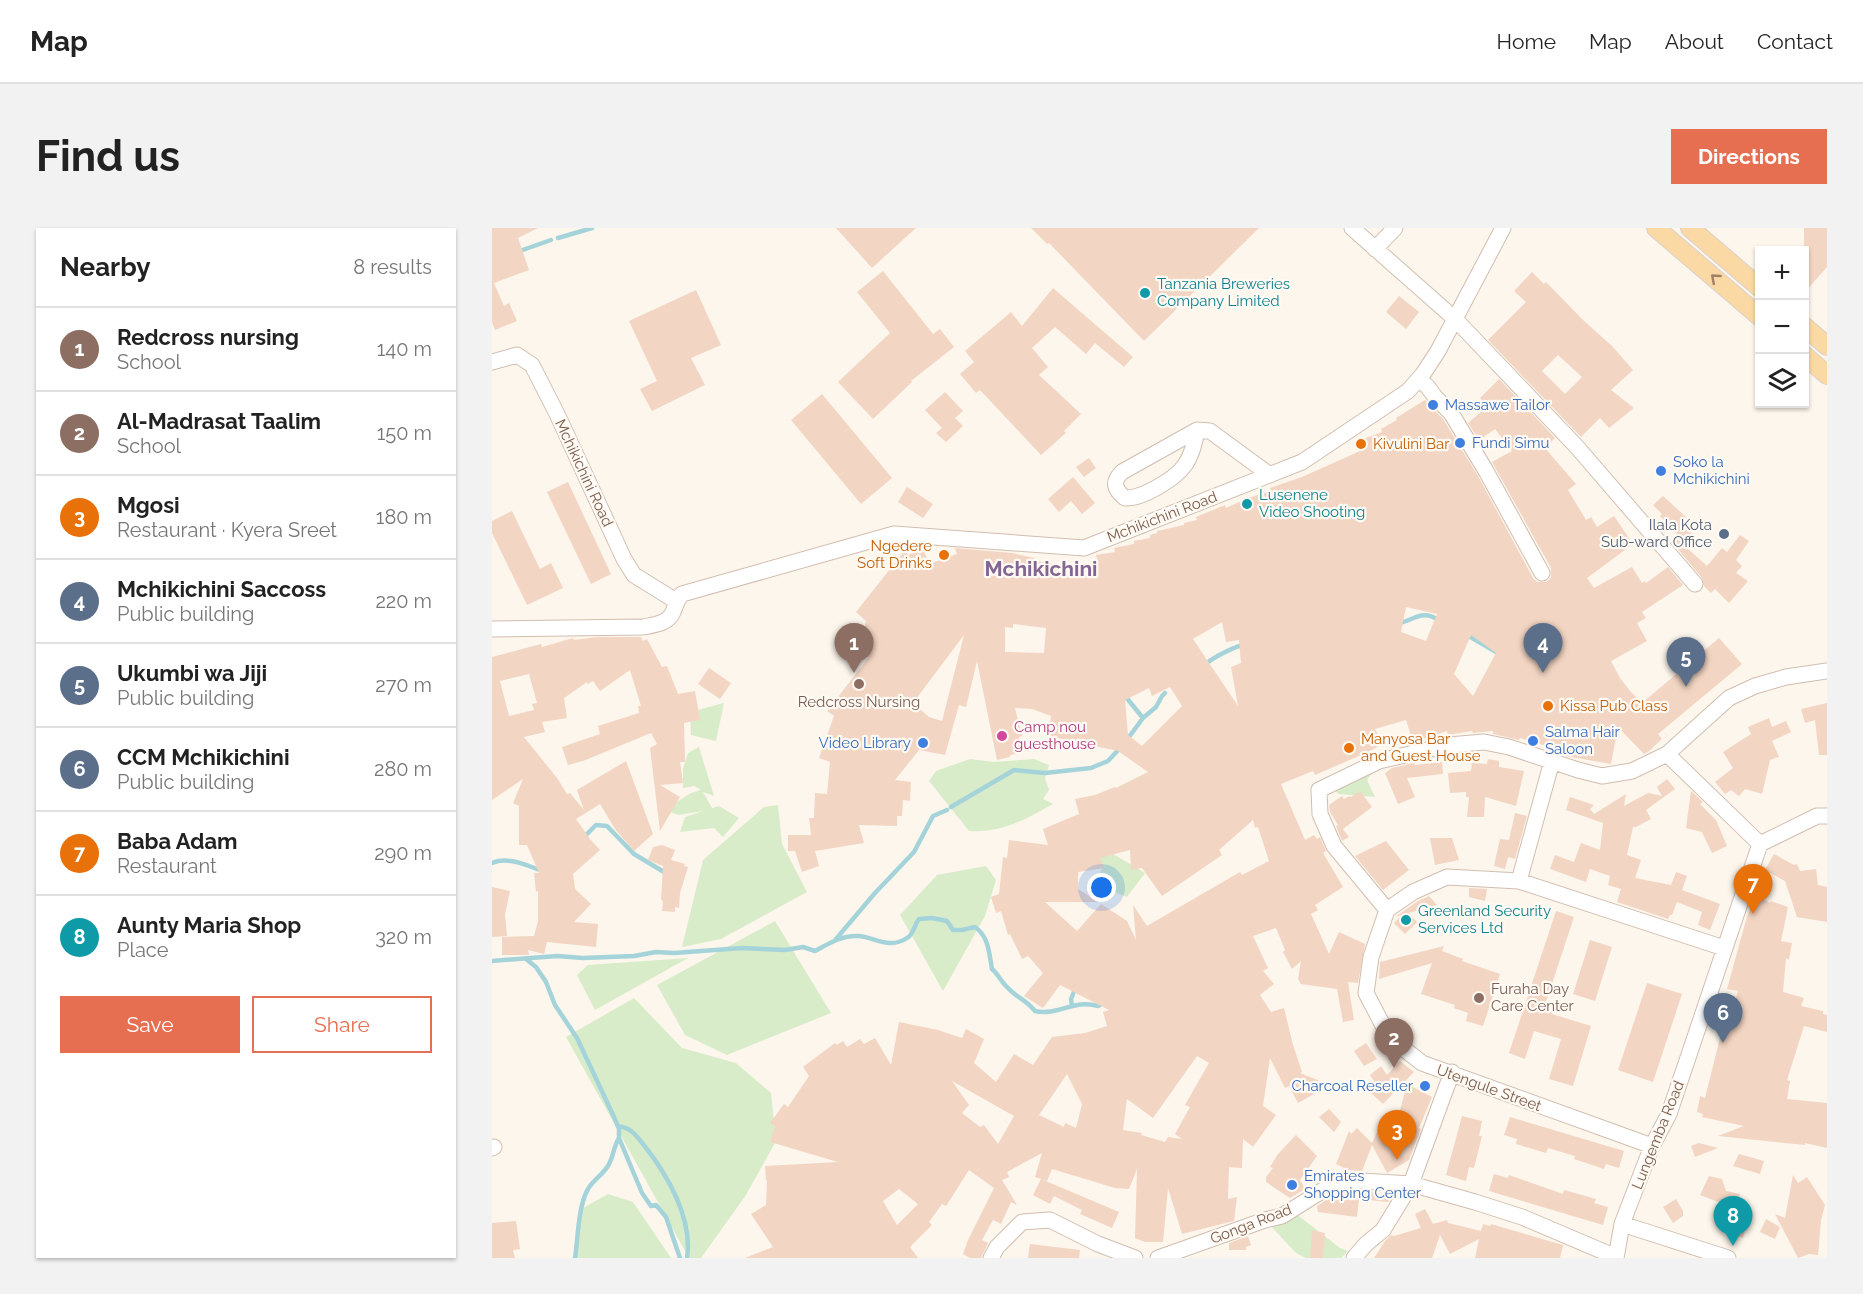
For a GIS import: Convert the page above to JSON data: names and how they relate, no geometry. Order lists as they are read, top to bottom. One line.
{"streets":{"street":["Mchikichini Road","Utengule Street","Lungemba Road","Gonga Road"]},"crossings":[["Utengule Street","Lungemba Road"],["Lungemba Road","Gonga Road"]],"districts":["Mchikichini"],"places":["Tanzania Breweries Company Limited","Massawe Tailor","Fundi Simu","Kivulini Bar","Soko la Mchikichini","Lusenene Video Shooting","Ilala Kota Sub-ward Office","Ngedere Soft Drinks","Redcross Nursing","Kissa Pub Class","Camp nou guesthouse","Salma Hair Saloon","Video Library","Manyosa Bar and Guest House","Greenland Security Services Ltd","Furaha Day Care Center","Charcoal Reseller","Emirates Shopping Center"],"page":{"header":"Map","nav":["Home","Map","About","Contact"],"buttons":["Directions",["Save","Share"]],"title":"Find us","heading":["Nearby","8 results"],"map_buttons":["+","−"],"list":[{"mark":"1","name":"Redcross nursing","note":"School","value":"140 m"},{"mark":"2","name":"Al-Madrasat Taalim","note":"School","value":"150 m"},{"mark":"3","name":"Mgosi","note":"Restaurant · Kyera Sreet","value":"180 m"},{"mark":"4","name":"Mchikichini Saccoss","note":"Public building","value":"220 m"},{"mark":"5","name":"Ukumbi wa Jiji","note":"Public building","value":"270 m"},{"mark":"6","name":"CCM Mchikichini","note":"Public building","value":"280 m"},{"mark":"7","name":"Baba Adam","note":"Restaurant","value":"290 m"},{"mark":"8","name":"Aunty Maria Shop","note":"Place","value":"320 m"}],"pins":["1","4","5","7","6","2","3","8"]}}
